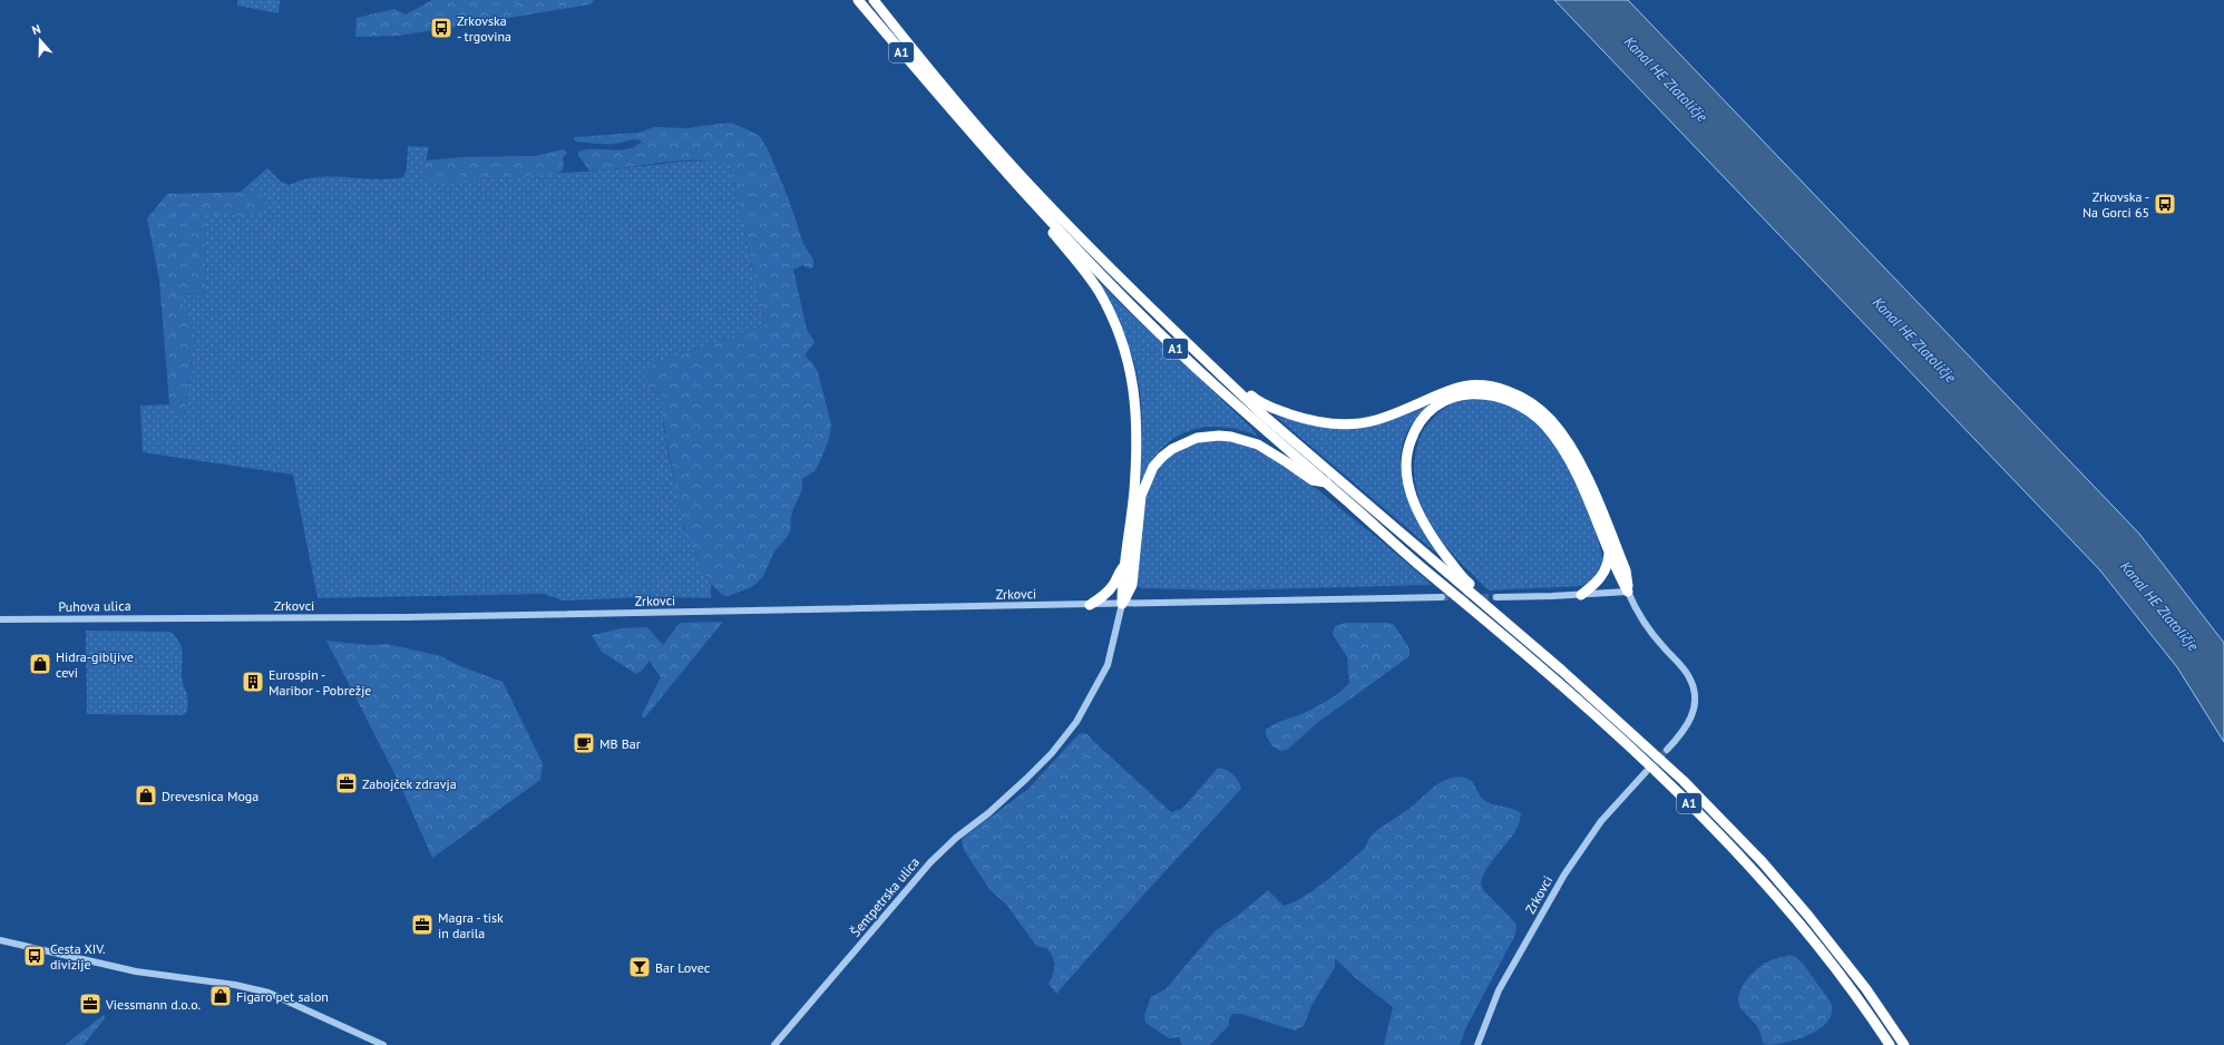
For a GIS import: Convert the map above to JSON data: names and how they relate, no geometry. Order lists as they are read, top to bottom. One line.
{"streets":{"highway":["A1"],"street":["Zrkovci","Puhova ulica","Šentpetrska ulica"]},"crossings":[["Zrkovci","Puhova ulica"],["Zrkovci","Šentpetrska ulica"]],"water":["Kanal HE Zlatoličje"],"places":{"bus stop":["Zrkovska - trgovina","Zrkovska - Na Gorci 65","Cesta XIV. divizije"],"shop":["Hidra-gibljive cevi","Drevesnica Moga","Figaro pet salon"],"building":["Eurospin - Maribor - Pobrežje"],"cafe":["MB Bar"],"office":["Zabojček zdravja","Magra - tisk in darila","Viessmann d.o.o."],"bar":["Bar Lovec"]},"north":"top"}
